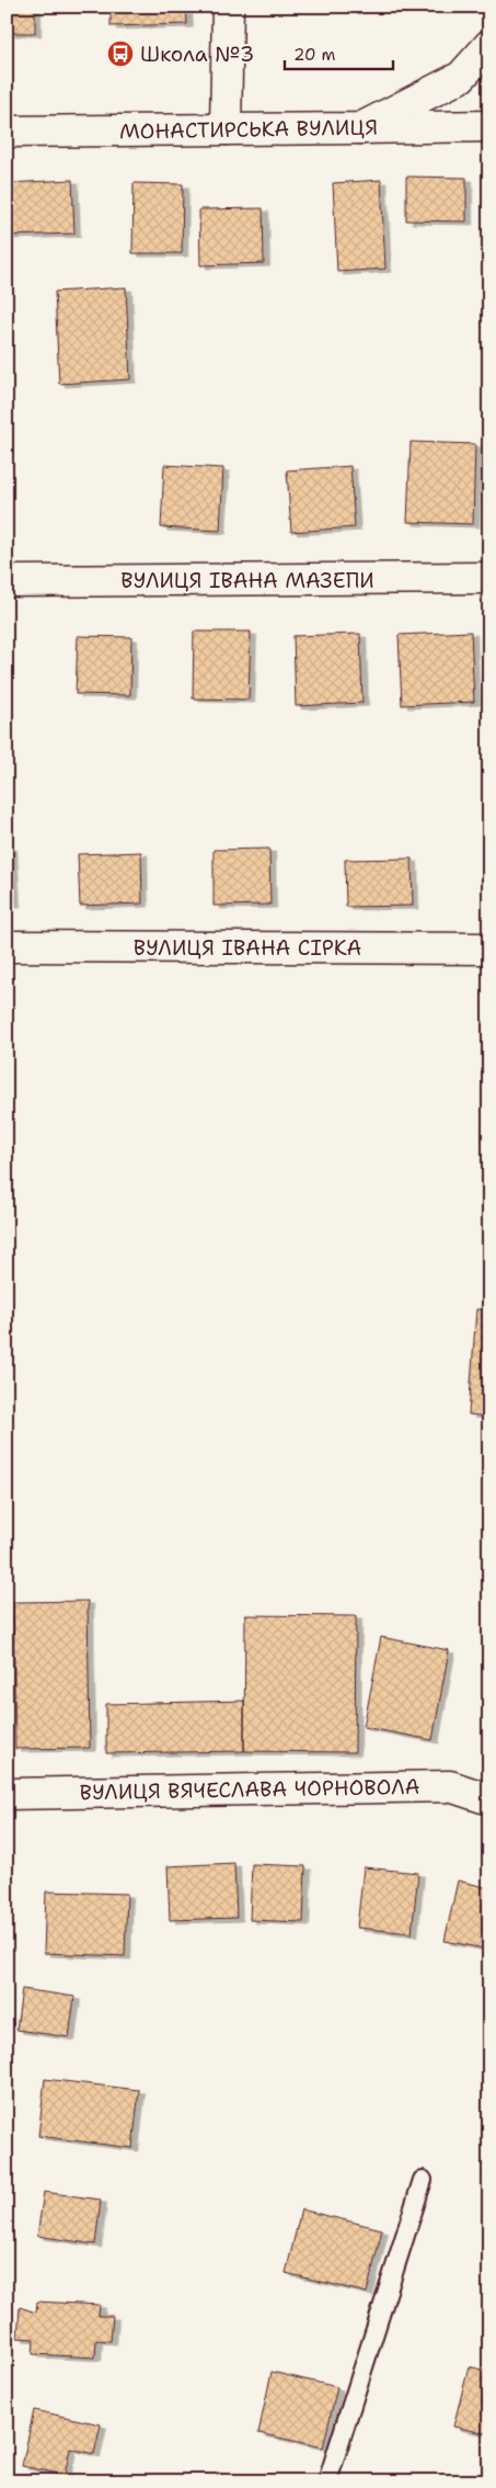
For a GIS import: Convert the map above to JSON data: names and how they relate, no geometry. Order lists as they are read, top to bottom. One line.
{"streets":{"street":["МОНАСТИРСЬКА ВУЛИЦЯ","ВУЛИЦЯ ІВАНА МАЗЕПИ","ВУЛИЦЯ ІВАНА СІРКА","ВУЛИЦЯ ВЯЧЕСЛАВА ЧОРНОВОЛА"]},"places":{"bus stop":["Школа №3"]},"scale_bar":"20 m"}
